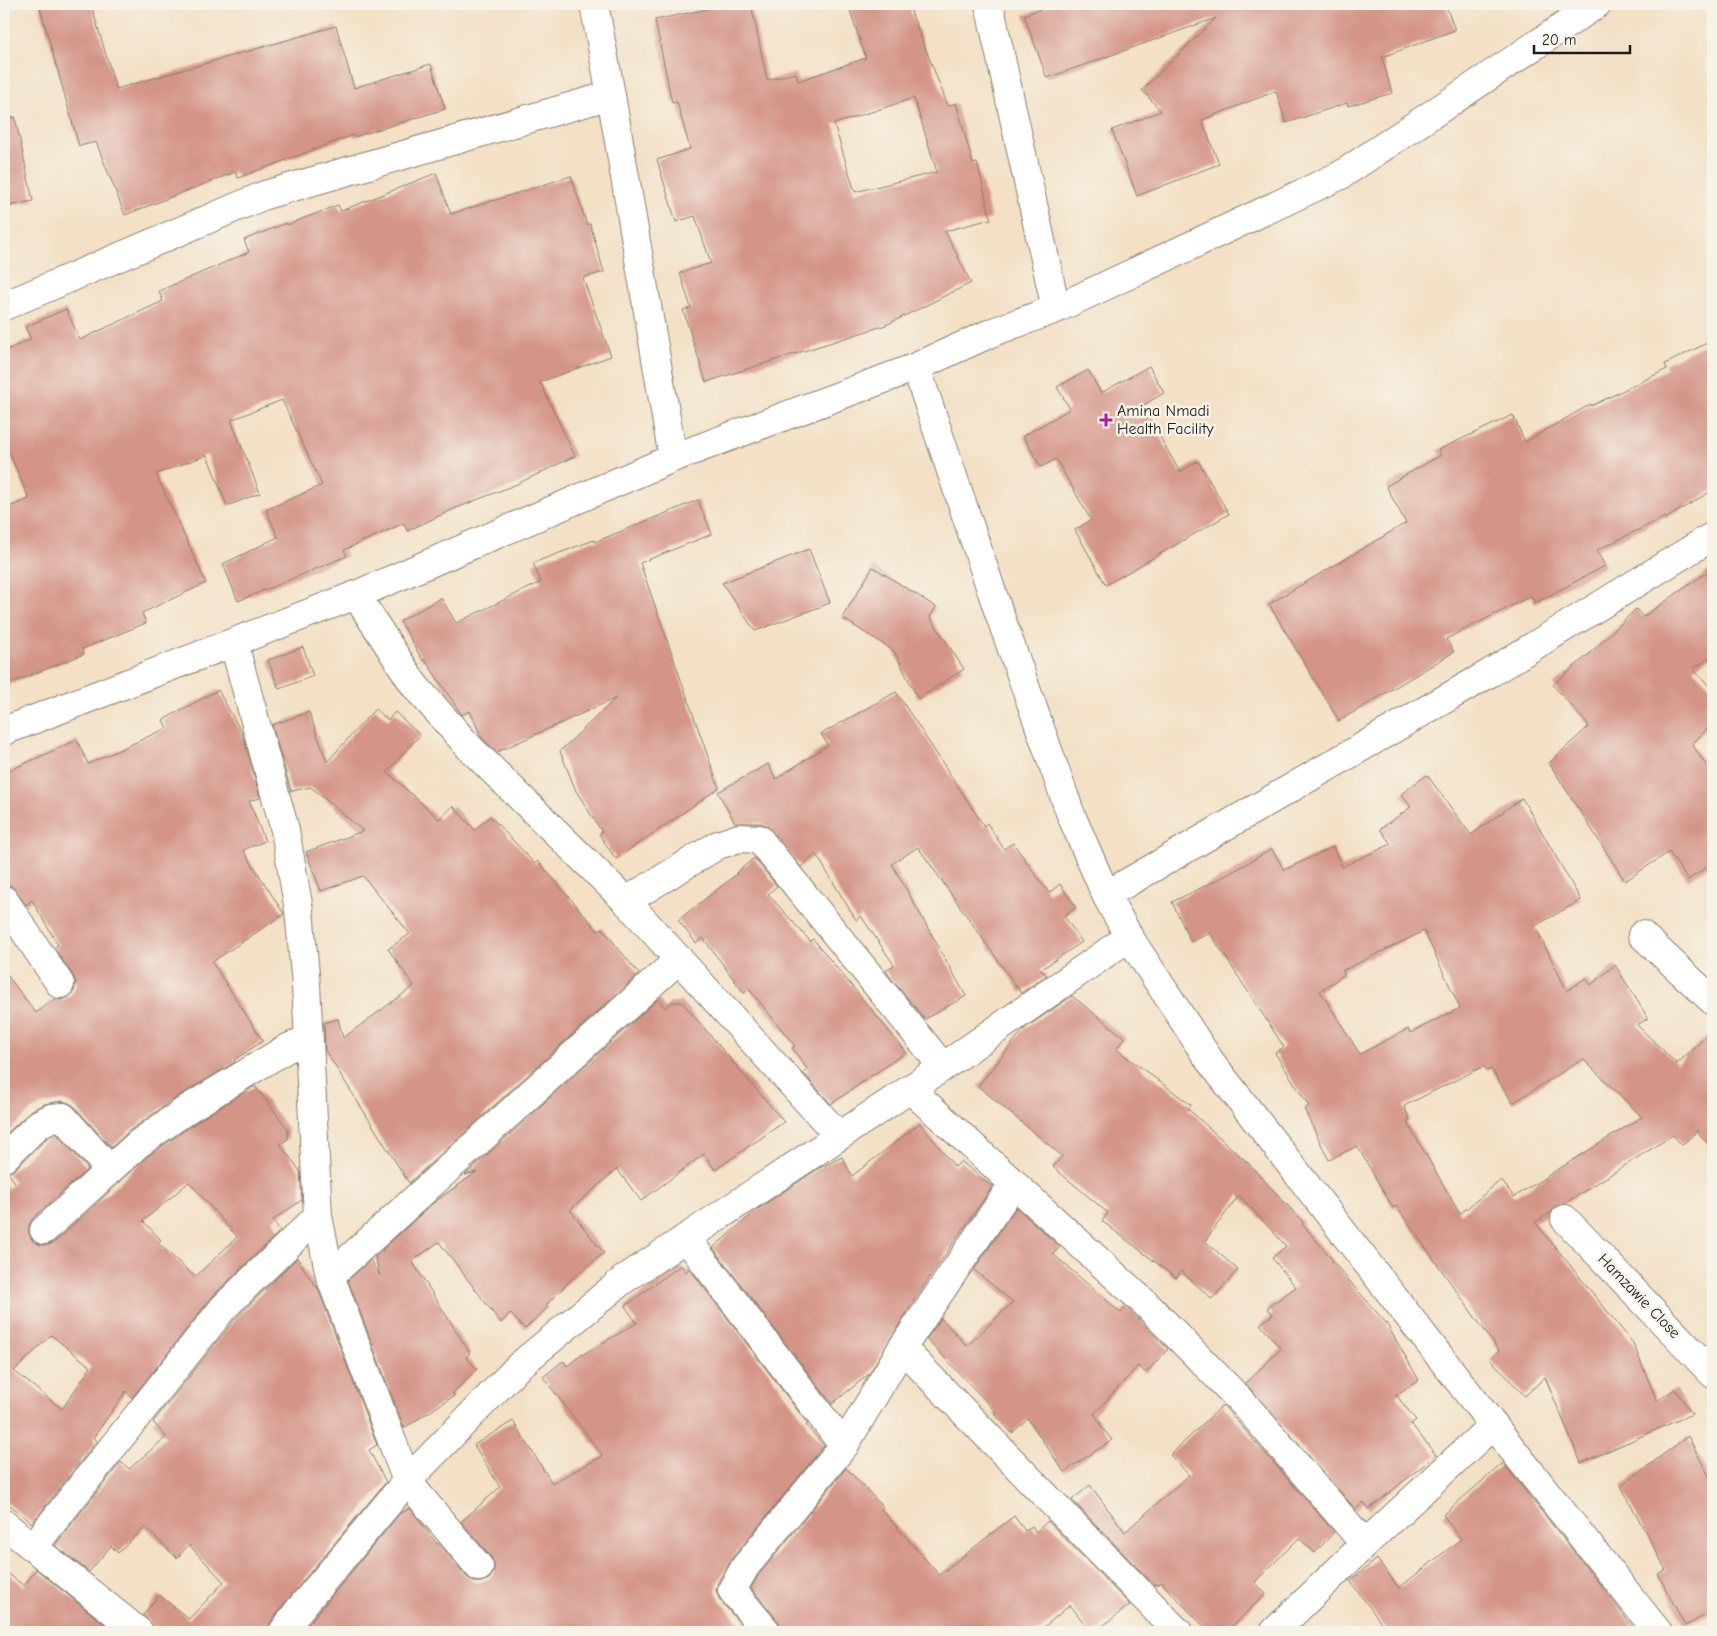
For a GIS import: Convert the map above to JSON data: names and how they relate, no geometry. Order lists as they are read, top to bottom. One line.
{"streets":{"street":["Hamzawie Close"]},"places":{"health":["Amina Nmadi Health Facility"]},"scale_bar":"20 m"}
